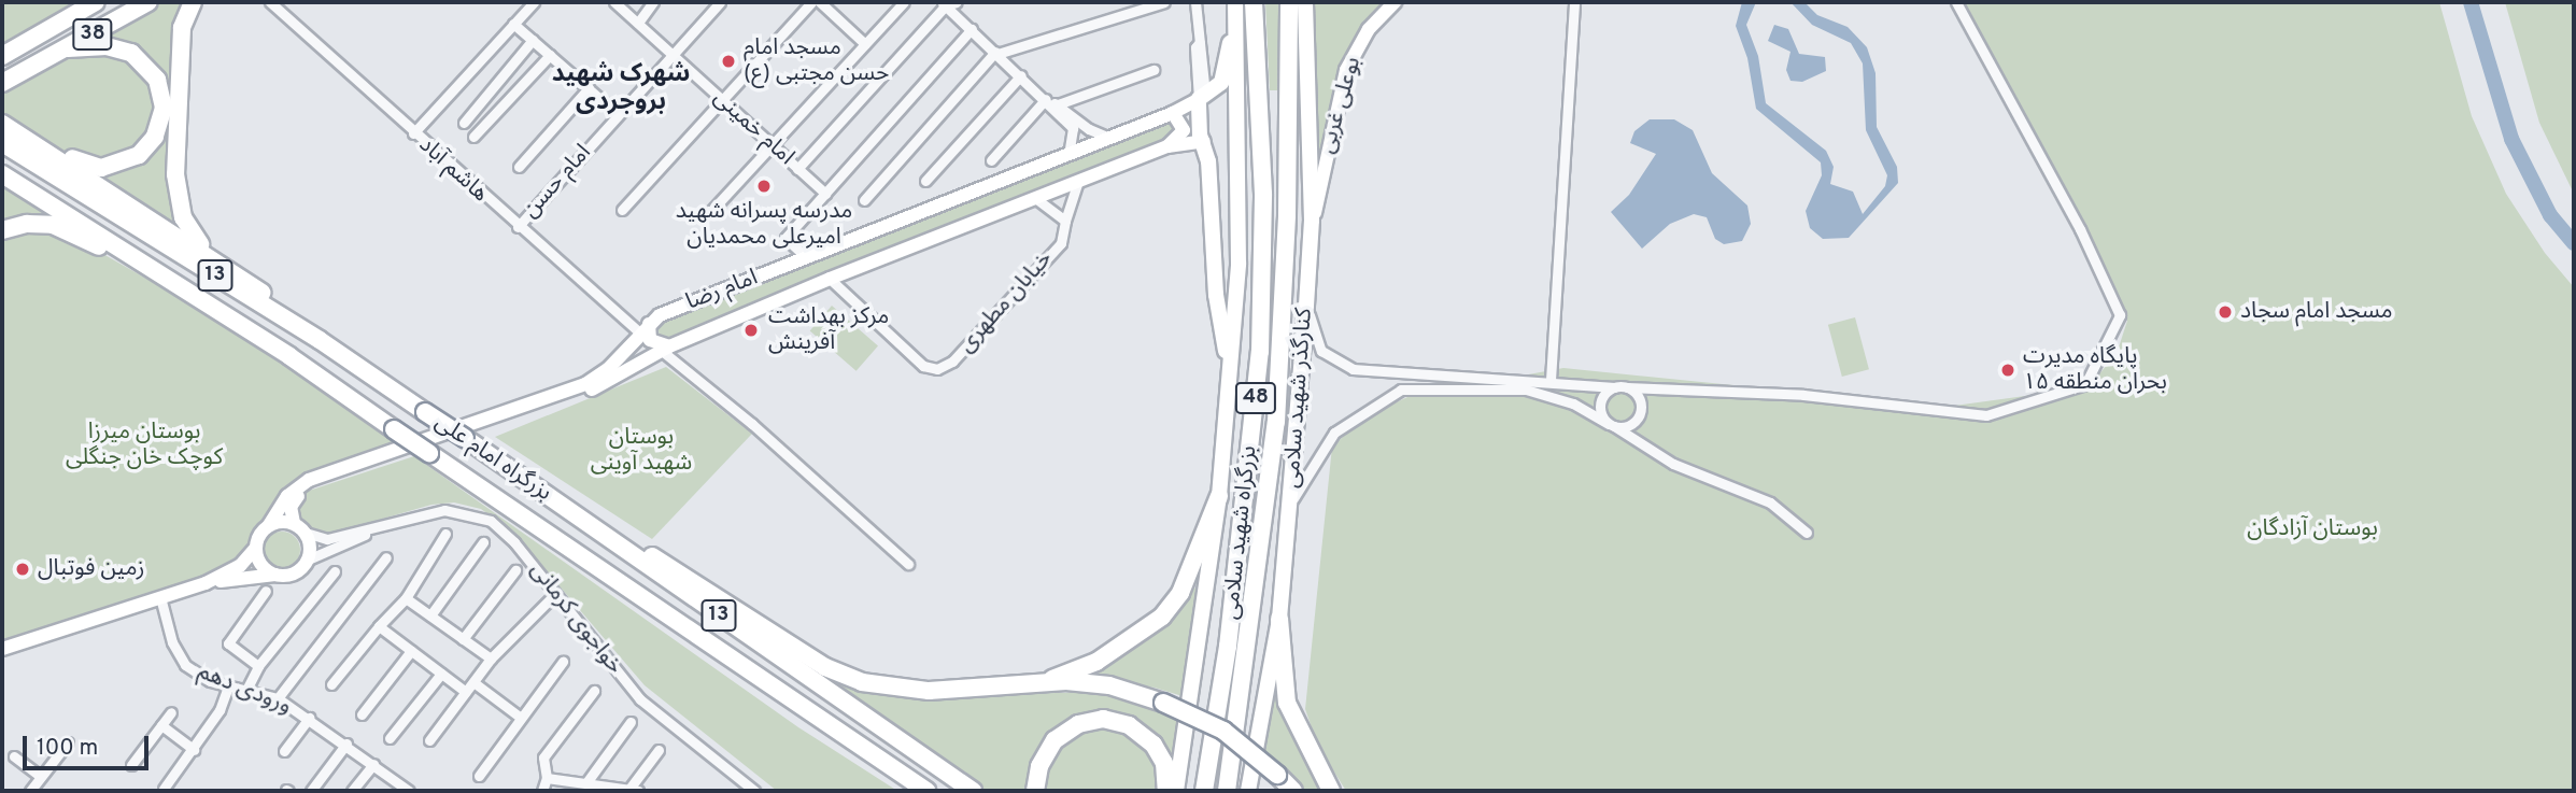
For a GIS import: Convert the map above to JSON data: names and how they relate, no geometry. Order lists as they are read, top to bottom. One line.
{"streets":{"highway":["38","13","48","بزرگراه امام علی","بزرگراه شهید سلامی"],"main road":["بوعلی غربی","امام رضا","کنارگذر شهید سلامی"],"street":["امام خمینی","هاشم آباد","امام حسن","خیابان مطهری","خواجوی کرمانی","ورودی دهم"]},"crossings":[["بوعلی غربی","کنارگذر شهید سلامی"],["امام خمینی","امام حسن"],["هاشم آباد","امام حسن"],["هاشم آباد","امام رضا"],["امام رضا","خیابان مطهری"]],"districts":["شهرک شهید بروجردی"],"parks":["بوستان میرزا کوچک خان جنگلی","بوستان شهید آوینی","بوستان آزادگان"],"places":["مسجد امام حسن مجتبی (ع)","مدرسه پسرانه شهید امیرعلی محمدیان","مسجد امام سجاد","مرکز بهداشت آفرینش","پایگاه مدیرت بحران منطقه ۱۵","زمین فوتبال"],"scale_bar":"100 m"}
